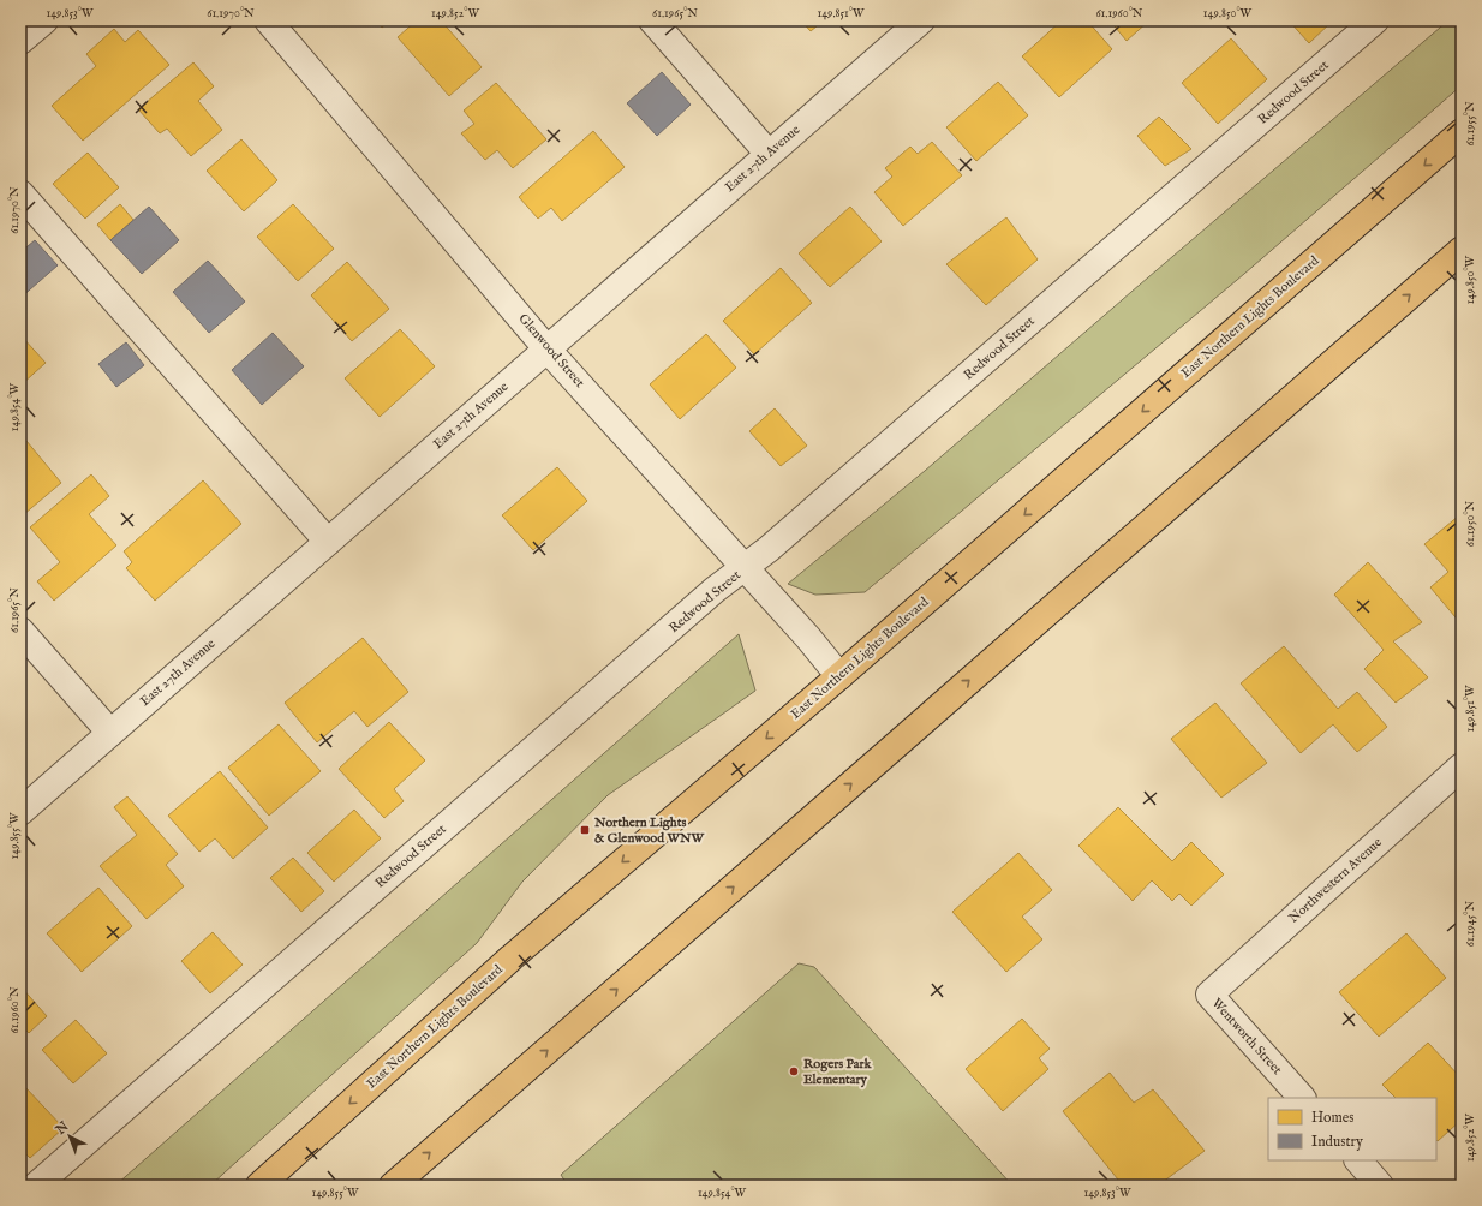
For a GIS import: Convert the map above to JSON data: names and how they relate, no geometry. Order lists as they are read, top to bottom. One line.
{"streets":{"main road":["East Northern Lights Boulevard"],"street":["Redwood Street","East 27th Avenue","Glenwood Street","Northwestern Avenue","Wentworth Street"]},"crossings":[["Redwood Street","Glenwood Street"],["East 27th Avenue","Glenwood Street"],["East Northern Lights Boulevard","Glenwood Street"],["Northwestern Avenue","Wentworth Street"]],"places":{"transit":["Northern Lights & Glenwood WNW"],"other":["Rogers Park Elementary"]},"legend":["Homes","Industry"],"north":"top left","coordinates":["149.853°W","61.1970°N","149.852°W","61.1965°N","149.851°W","61.1960°N","149.850°W","61.1955°N","149.854°W","61.1950°N","149.855°W","61.1945°N"]}
